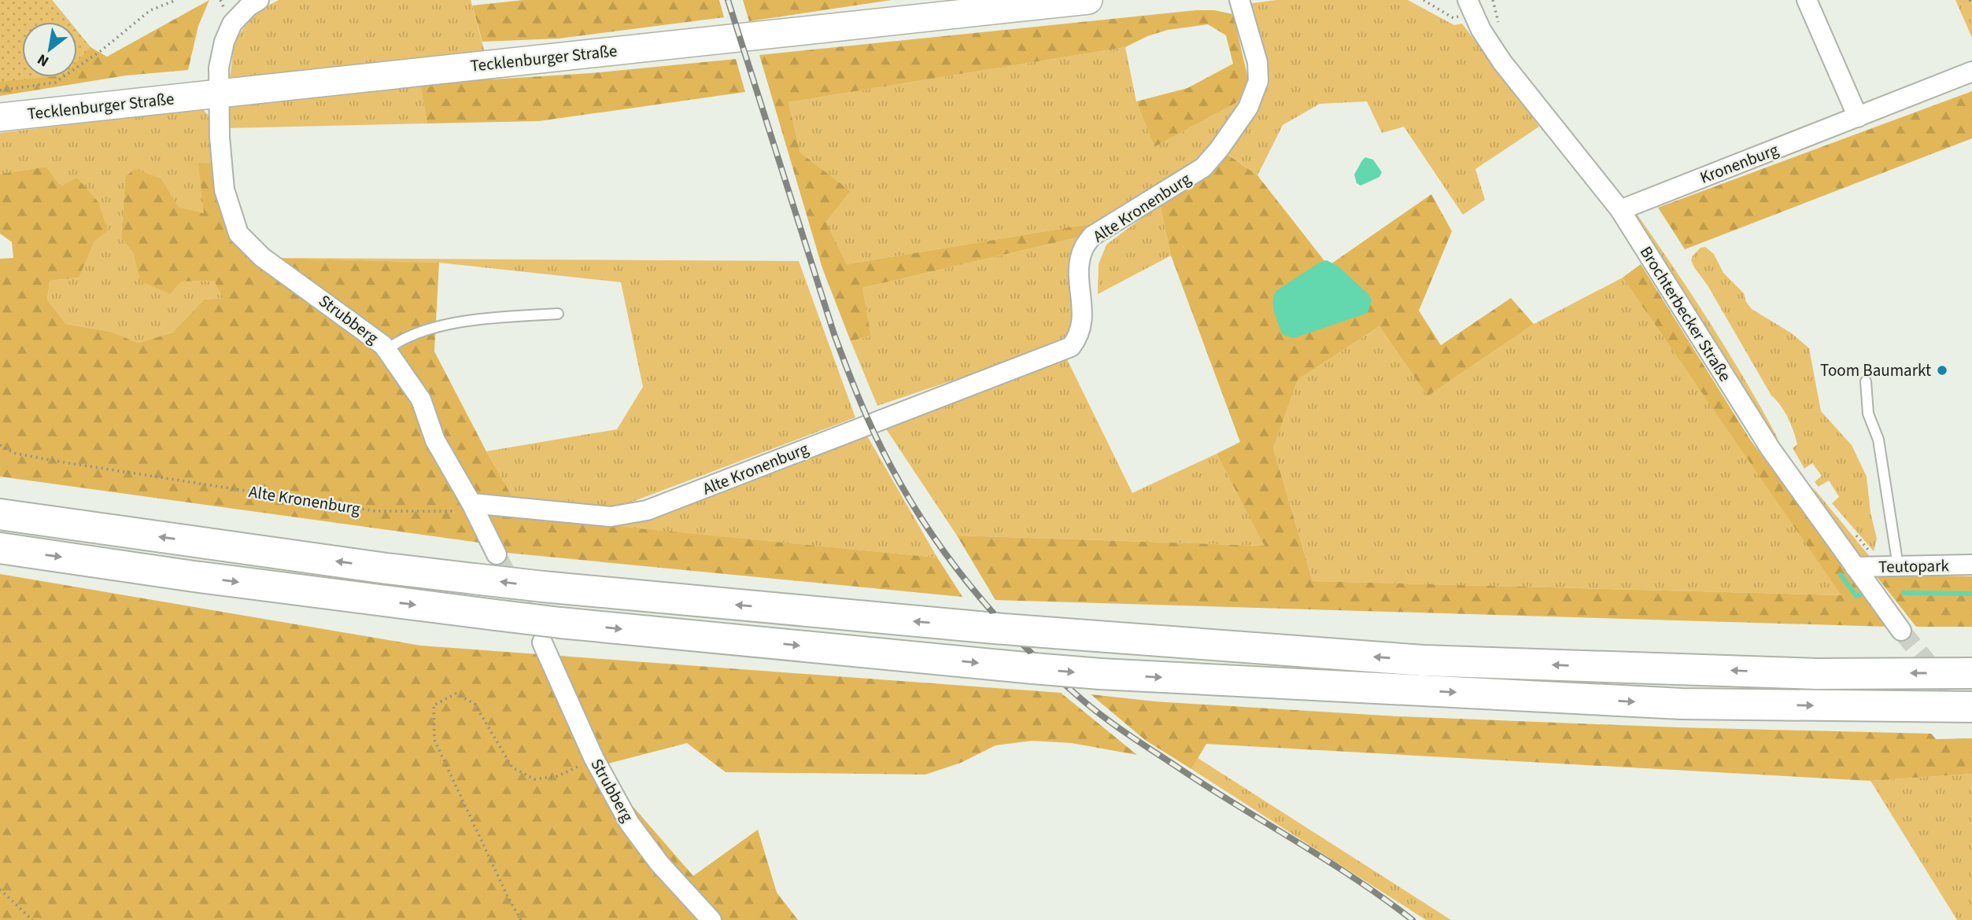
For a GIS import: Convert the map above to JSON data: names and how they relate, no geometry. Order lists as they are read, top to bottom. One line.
{"streets":{"main road":["Tecklenburger Straße"],"street":["Kronenburg","Alte Kronenburg","Brochterbecker Straße","Strubberg","Teutopark"]},"crossings":[["Tecklenburger Straße","Strubberg"],["Kronenburg","Brochterbecker Straße"],["Alte Kronenburg","Strubberg"],["Brochterbecker Straße","Teutopark"]],"places":["Toom Baumarkt"],"north":"bottom left"}
